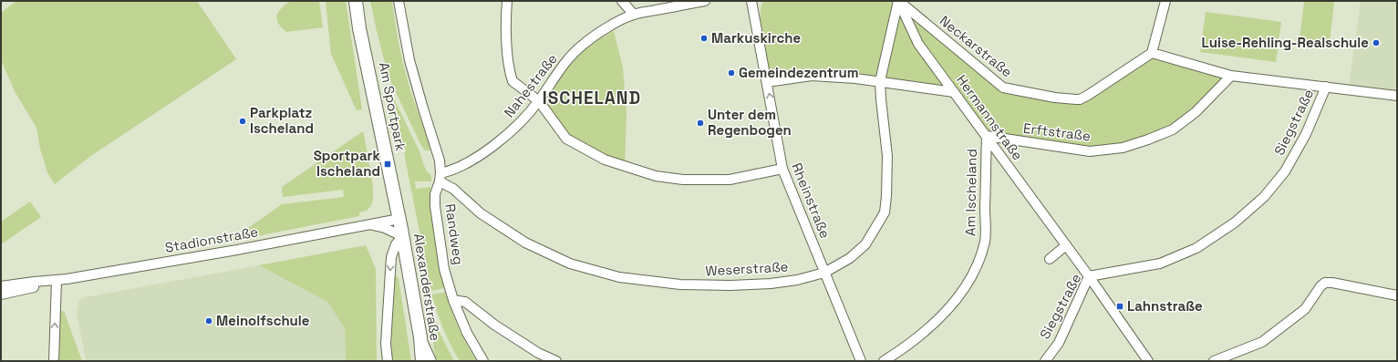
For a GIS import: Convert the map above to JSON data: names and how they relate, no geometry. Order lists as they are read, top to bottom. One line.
{"streets":{"main road":["Am Sportpark","Alexanderstraße"],"street":["Neckarstraße","Nahestraße","Hermannstraße","Siegstraße","Erftstraße","Am Ischeland","Rheinstraße","Randweg","Stadionstraße","Weserstraße"]},"crossings":[["Neckarstraße","Hermannstraße"],["Neckarstraße","Weserstraße"],["Nahestraße","Randweg"],["Nahestraße","Weserstraße"],["Am Sportpark","Stadionstraße"],["Am Sportpark","Alexanderstraße"],["Hermannstraße","Siegstraße"],["Hermannstraße","Erftstraße"],["Hermannstraße","Am Ischeland"],["Hermannstraße","Weserstraße"],["Erftstraße","Am Ischeland"],["Rheinstraße","Weserstraße"],["Randweg","Weserstraße"],["Stadionstraße","Alexanderstraße"]],"districts":["ISCHELAND"],"places":{"other":["Markuskirche","Luise-Rehling-Realschule","Gemeindezentrum","Parkplatz Ischeland","Unter dem Regenbogen","Meinolfschule"],"transit":["Sportpark Ischeland","Lahnstraße"]}}
